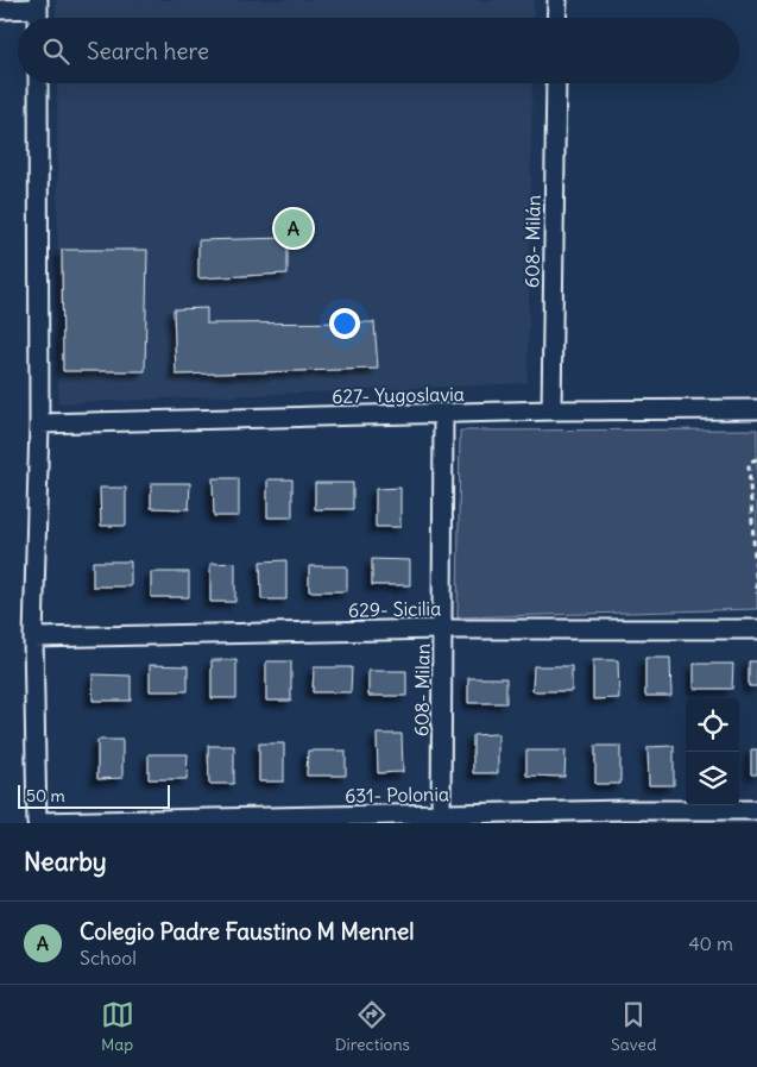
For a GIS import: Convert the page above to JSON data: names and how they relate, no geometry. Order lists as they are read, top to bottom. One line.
{"streets":{"street":["608- Milán","627- Yugoslavia","629- Sicilia","608- Milan","631- Polonia"]},"crossings":[["608- Milán","627- Yugoslavia"],["627- Yugoslavia","608- Milan"],["629- Sicilia","608- Milan"],["608- Milan","631- Polonia"]],"scale_bar":"50 m","page":{"search":"Search here","pins":"A","scale":"50 m","heading":"Nearby","list":[{"mark":"A","name":"Colegio Padre Faustino M Mennel","note":"School","value":"40 m"}],"nav":["Map","Directions","Saved"]}}
